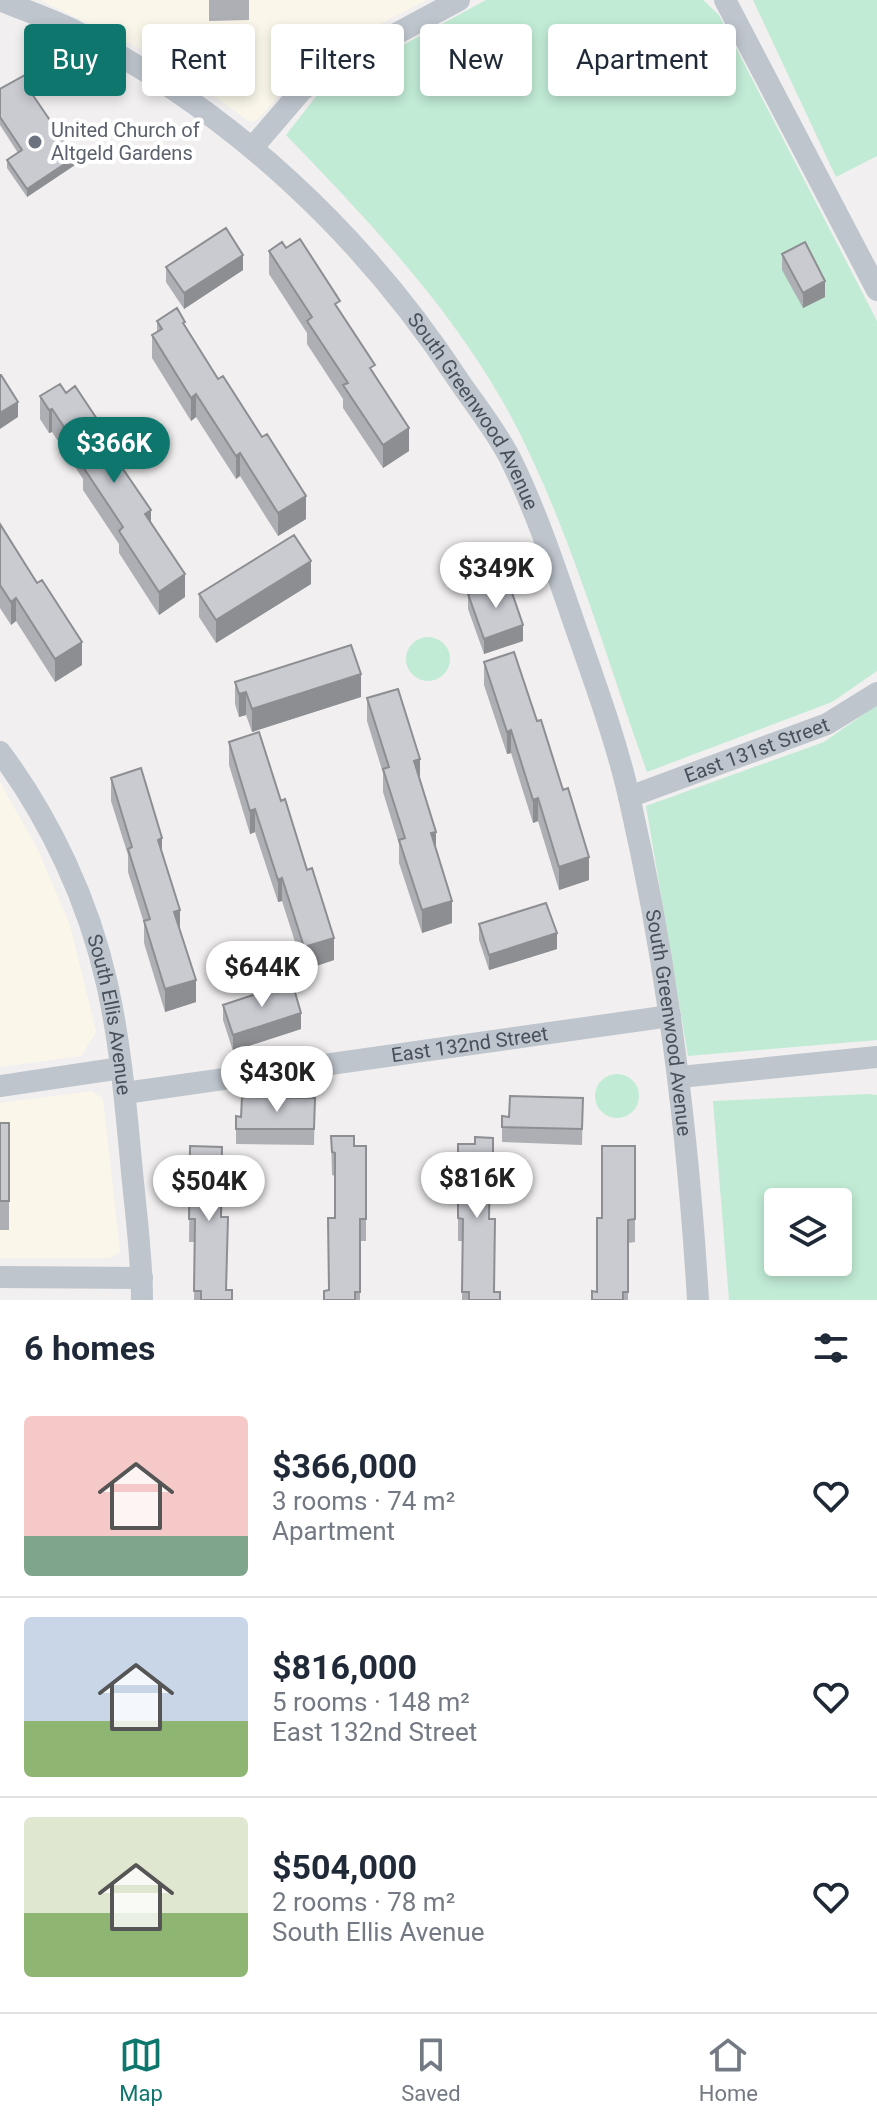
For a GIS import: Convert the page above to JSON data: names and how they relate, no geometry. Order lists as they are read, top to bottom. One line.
{"streets":{"street":["South Greenwood Avenue","East 131st Street","South Ellis Avenue","East 132nd Street"]},"crossings":[["South Greenwood Avenue","East 131st Street"],["South Greenwood Avenue","East 132nd Street"],["South Ellis Avenue","East 132nd Street"]],"places":["United Church of Altgeld Gardens"],"page":{"chip":["Buy","Rent","Filters","New","Apartment"],"price":["$366K","$349K","$644K","$430K","$816K","$504K"],"heading":"6 homes","list":[{"name":"$366,000","note":"3 rooms · 74 m² · Apartment"},{"name":"$816,000","note":"5 rooms · 148 m² · East 132nd Street"},{"name":"$504,000","note":"2 rooms · 78 m² · South Ellis Avenue"}],"tabs":["Map","Saved","Home"]}}
